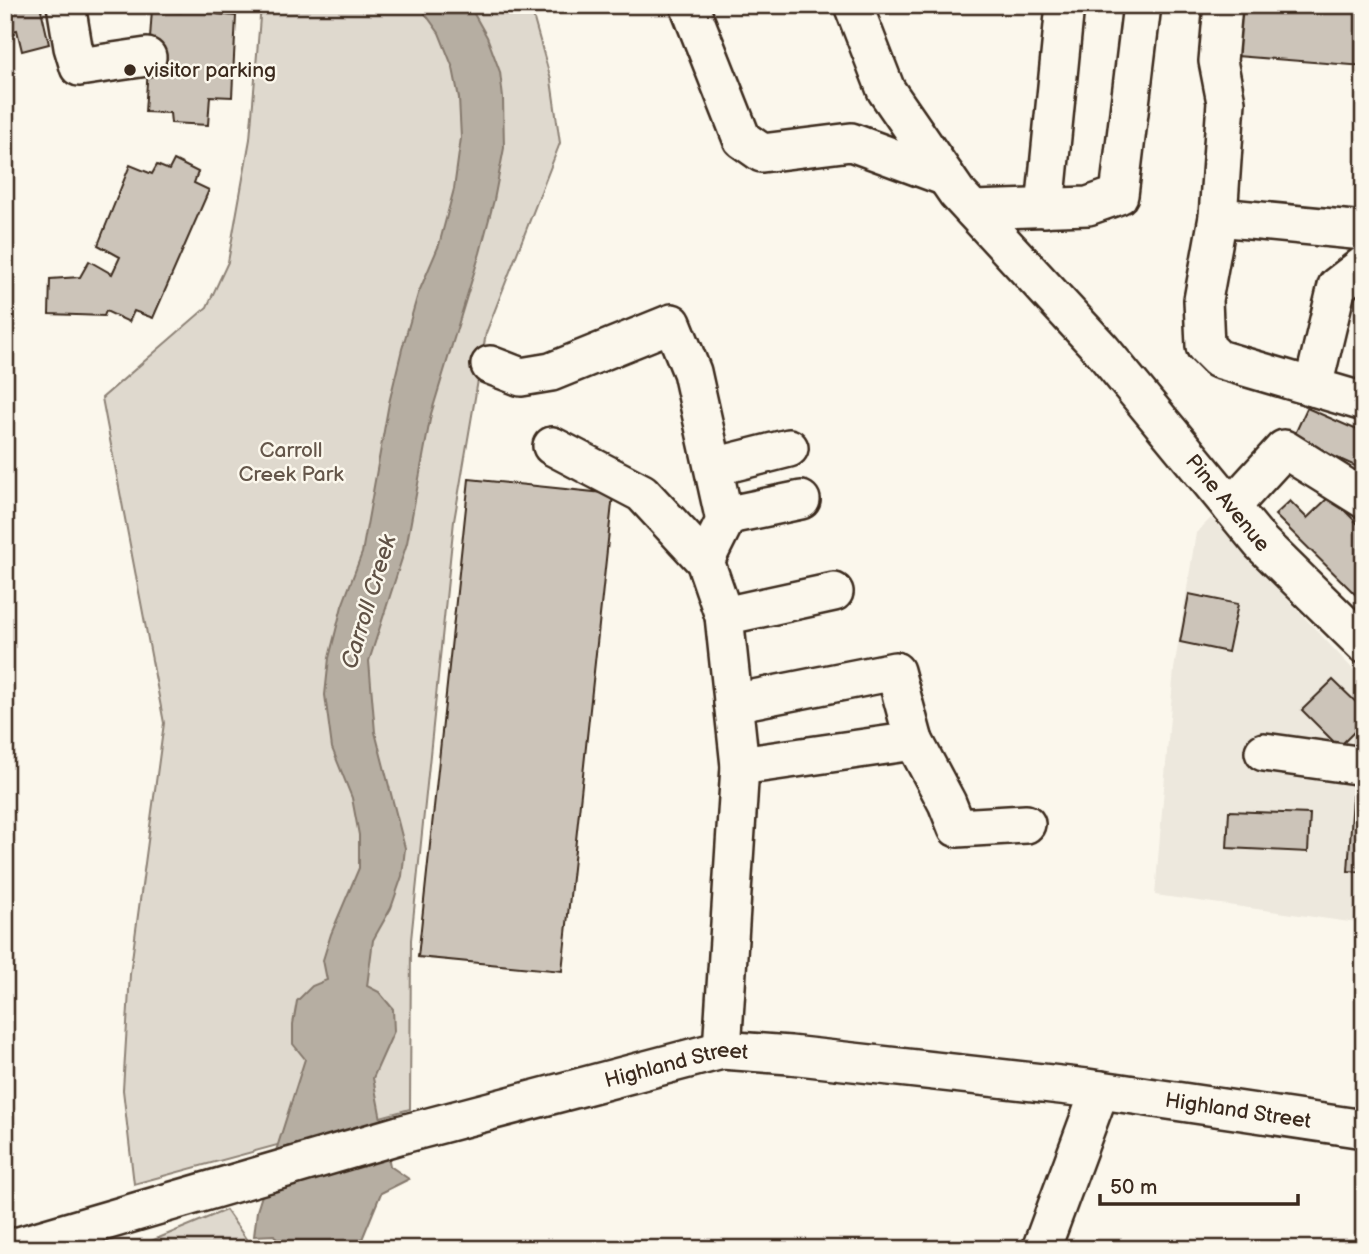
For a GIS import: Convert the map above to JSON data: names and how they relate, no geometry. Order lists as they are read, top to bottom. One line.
{"streets":{"street":["Pine Avenue","Highland Street"]},"water":["Carroll Creek"],"parks":["Carroll Creek Park"],"places":["visitor parking"],"scale_bar":"50 m"}
